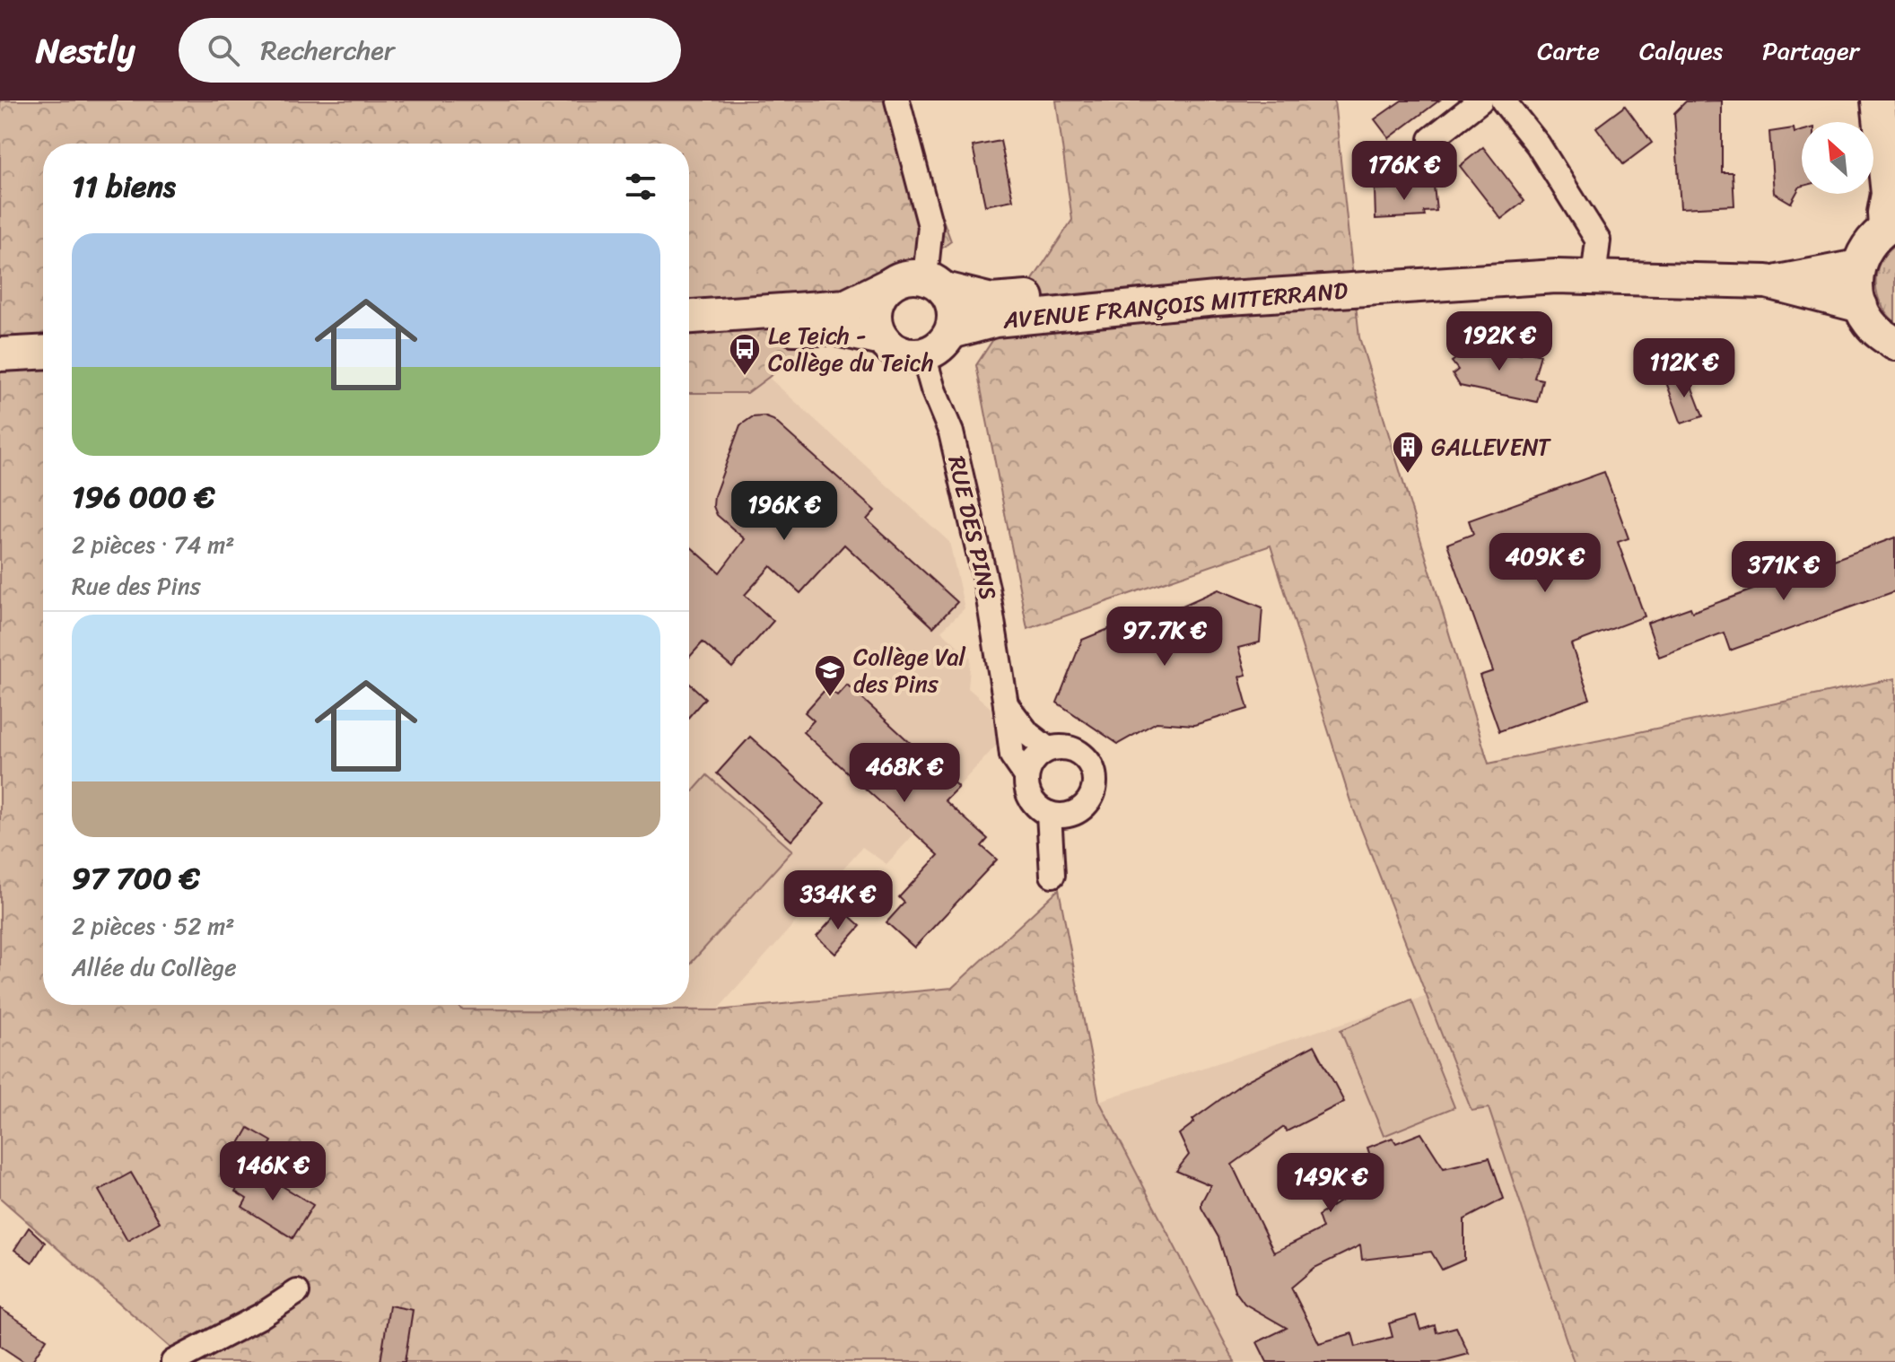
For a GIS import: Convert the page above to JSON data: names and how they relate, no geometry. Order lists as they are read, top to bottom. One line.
{"streets":{"main road":["AVENUE FRANÇOIS MITTERRAND"],"street":["RUE DES PINS"]},"crossings":[["AVENUE FRANÇOIS MITTERRAND","RUE DES PINS"]],"places":{"bus stop":["Le Teich - Collège du Teich"],"building":["GALLEVENT"],"school or university":["Collège Val des Pins"]},"north":"top left","page":{"header":"Nestly","search":"Rechercher","nav":["Carte","Calques","Partager"],"price":["176K €","192K €","112K €","196K €","409K €","371K €","97.7K €","468K €","334K €","146K €","149K €"],"heading":"11 biens","list":[{"name":"196 000 €","note":"2 pièces · 74 m² · Rue des Pins"},{"name":"97 700 €","note":"2 pièces · 52 m² · Allée du Collège"}]}}
